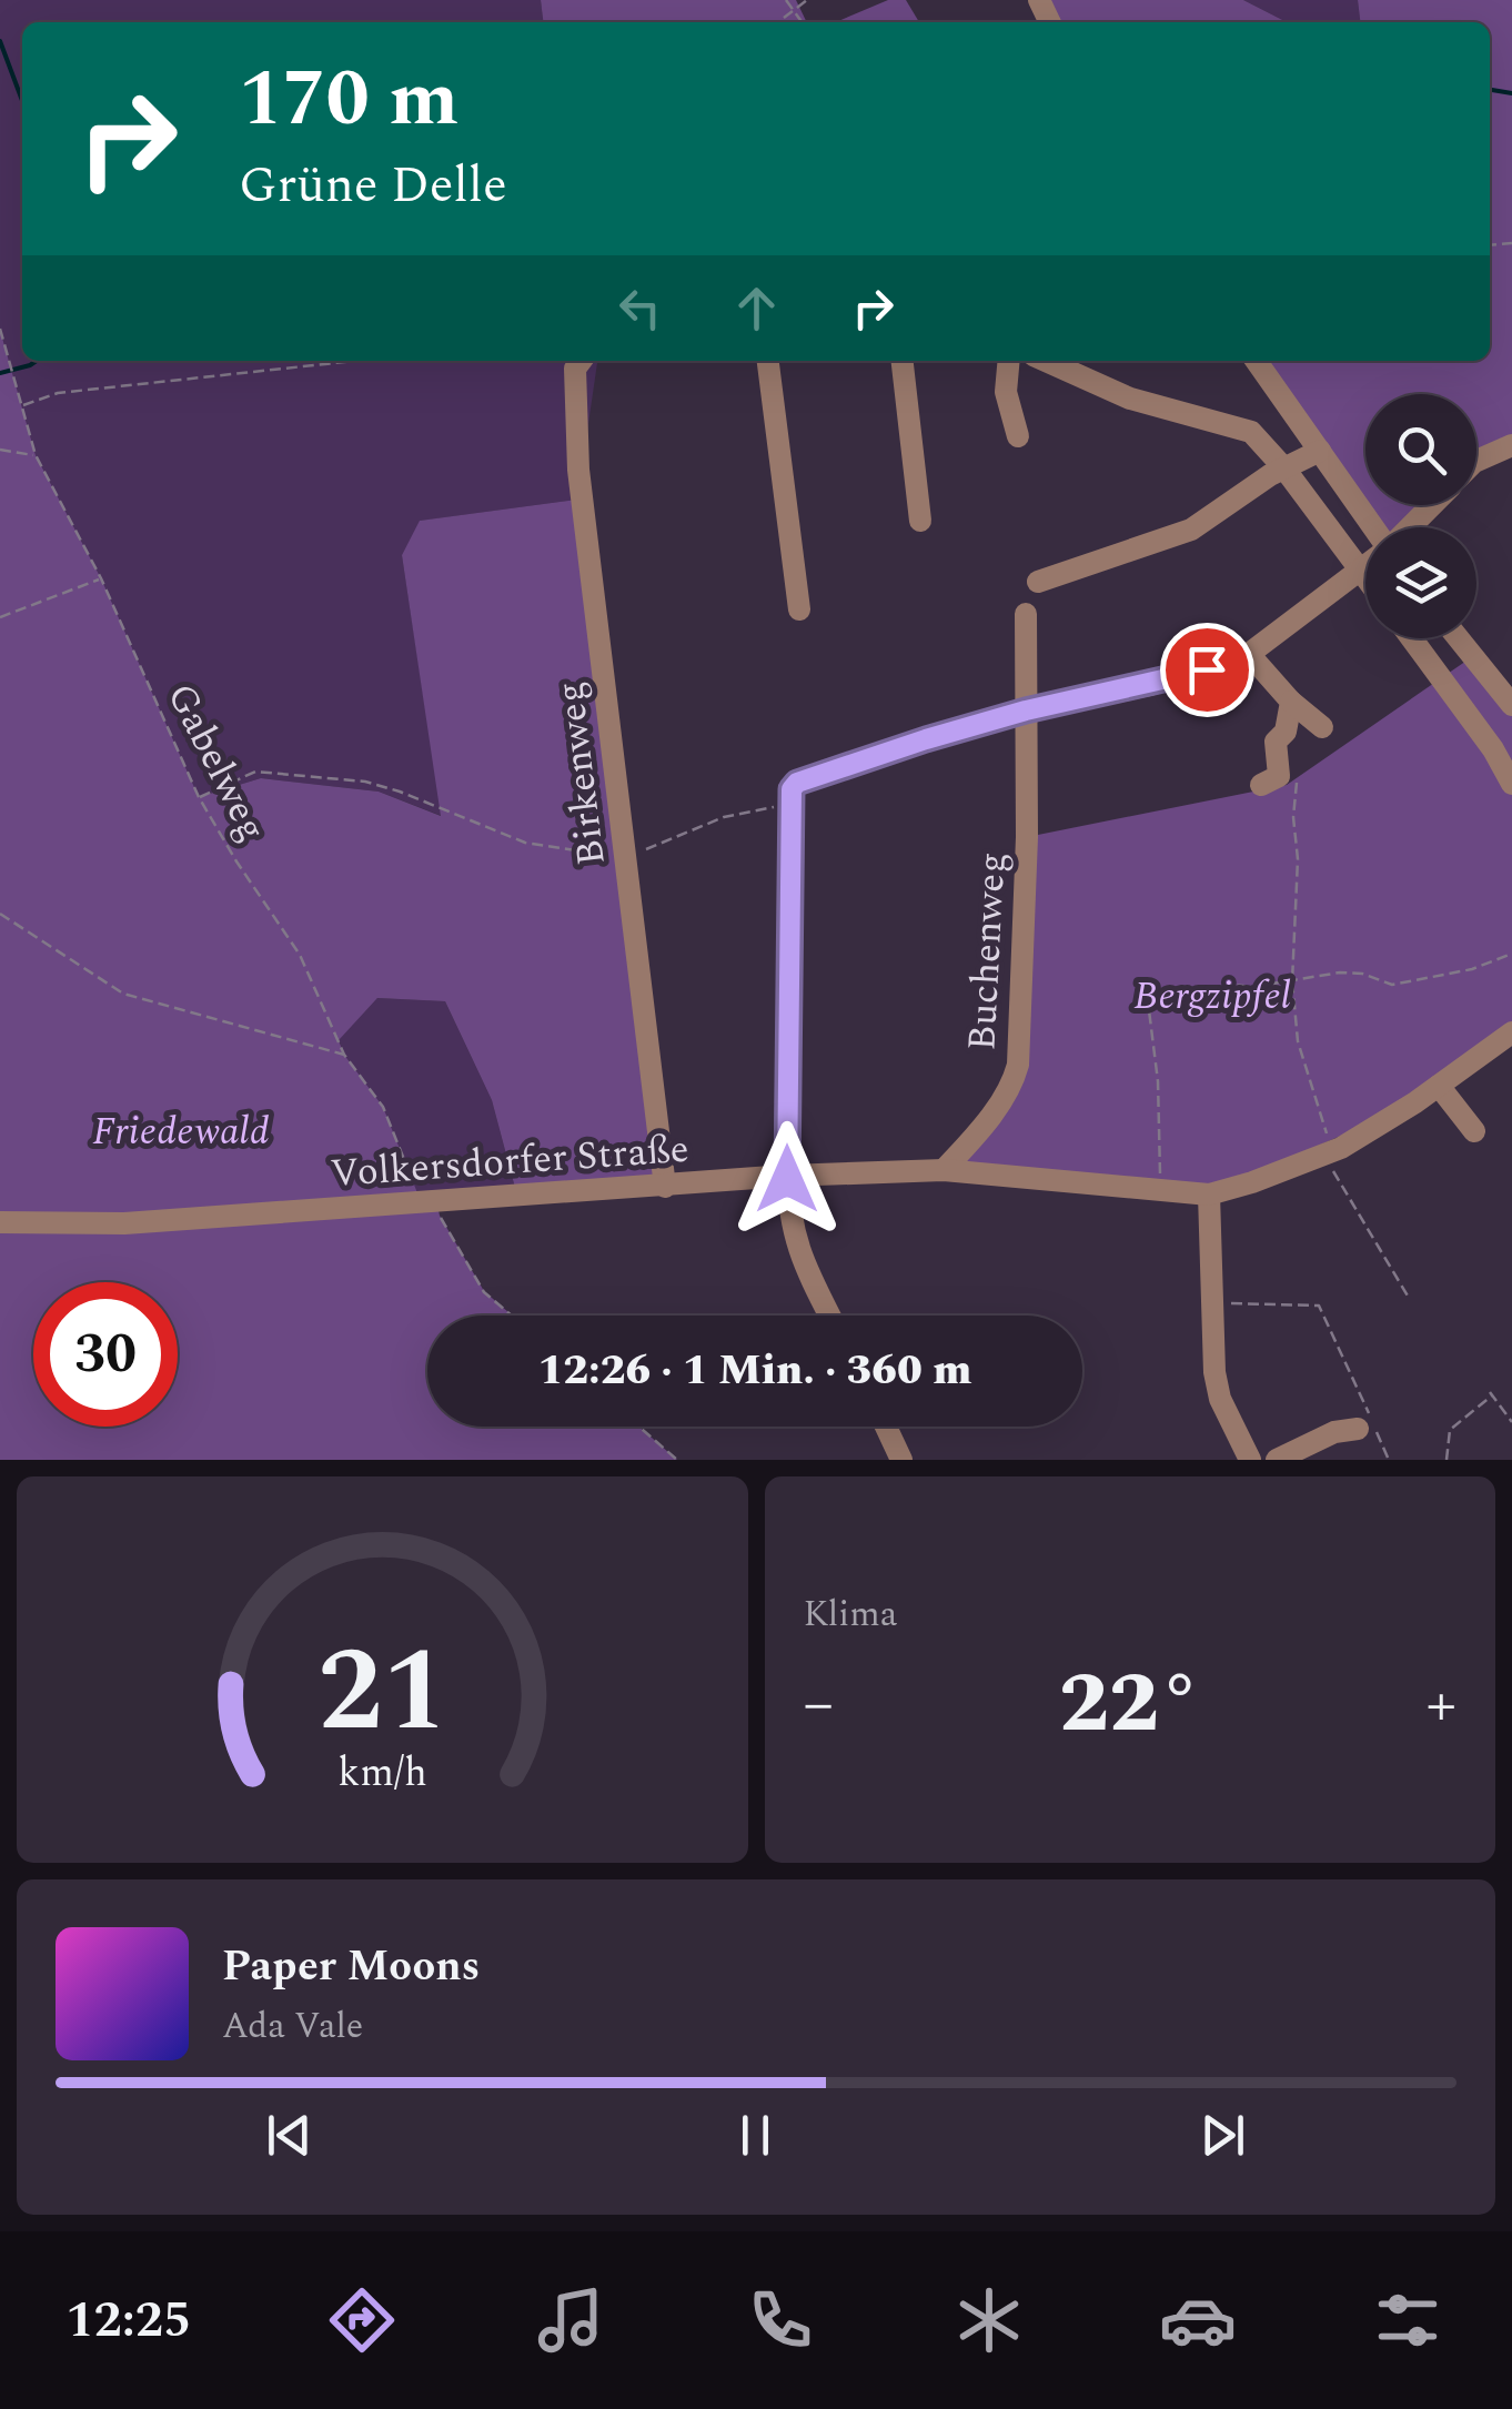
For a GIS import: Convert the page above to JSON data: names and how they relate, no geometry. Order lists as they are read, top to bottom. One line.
{"streets":{"street":["Birkenweg","Buchenweg","Volkersdorfer Straße"],"path":["Gabelweg"]},"crossings":[["Gabelweg","Volkersdorfer Straße"],["Birkenweg","Volkersdorfer Straße"],["Buchenweg","Volkersdorfer Straße"]],"parks":["Bergzipfel","Friedewald"],"page":{"turn":["170 m","Grüne Delle"],"limit":"30","trip":"12:26 · 1 Min. · 360 m","tile":"Klima","heat":["−","22°","+"],"song":["Paper Moons","Ada Vale"],"tabs":"12:25","gauge":["21","km/h"]}}
